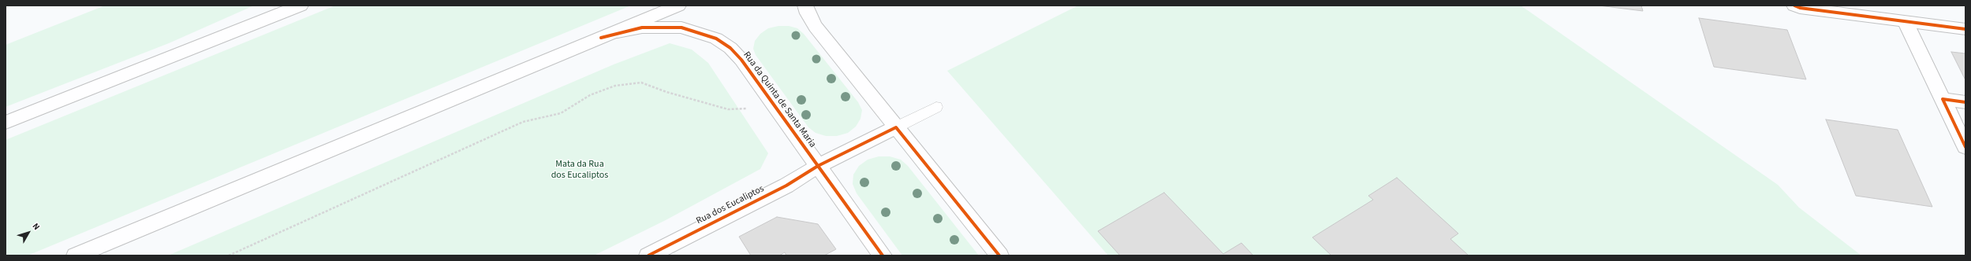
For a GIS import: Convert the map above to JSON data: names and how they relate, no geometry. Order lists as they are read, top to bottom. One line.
{"streets":{"main road":["Rua da Quinta de Santa Maria","Rua dos Eucaliptos"]},"crossings":[["Rua da Quinta de Santa Maria","Rua dos Eucaliptos"]],"parks":["Mata da Rua dos Eucaliptos"],"north":"top right"}
